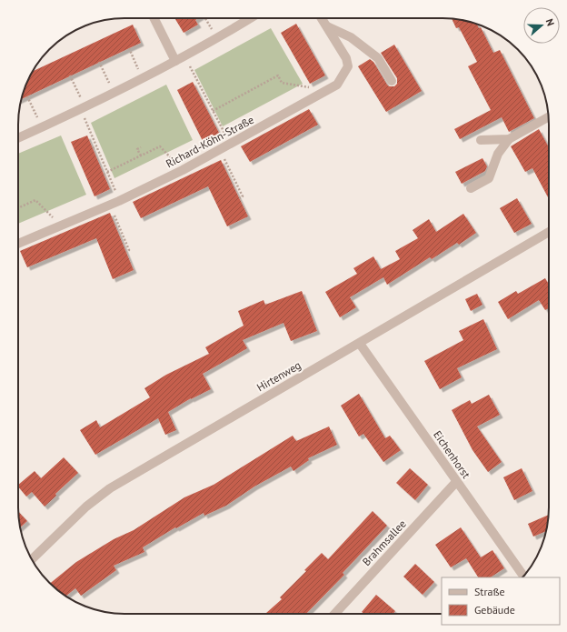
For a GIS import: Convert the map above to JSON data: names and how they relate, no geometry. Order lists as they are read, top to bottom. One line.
{"streets":{"street":["Richard-Köhn-Straße","Hirtenweg","Eichenhorst","Brahmsallee"]},"crossings":[["Hirtenweg","Eichenhorst"],["Eichenhorst","Brahmsallee"]],"legend":["Straße","Gebäude"],"north":"right"}
